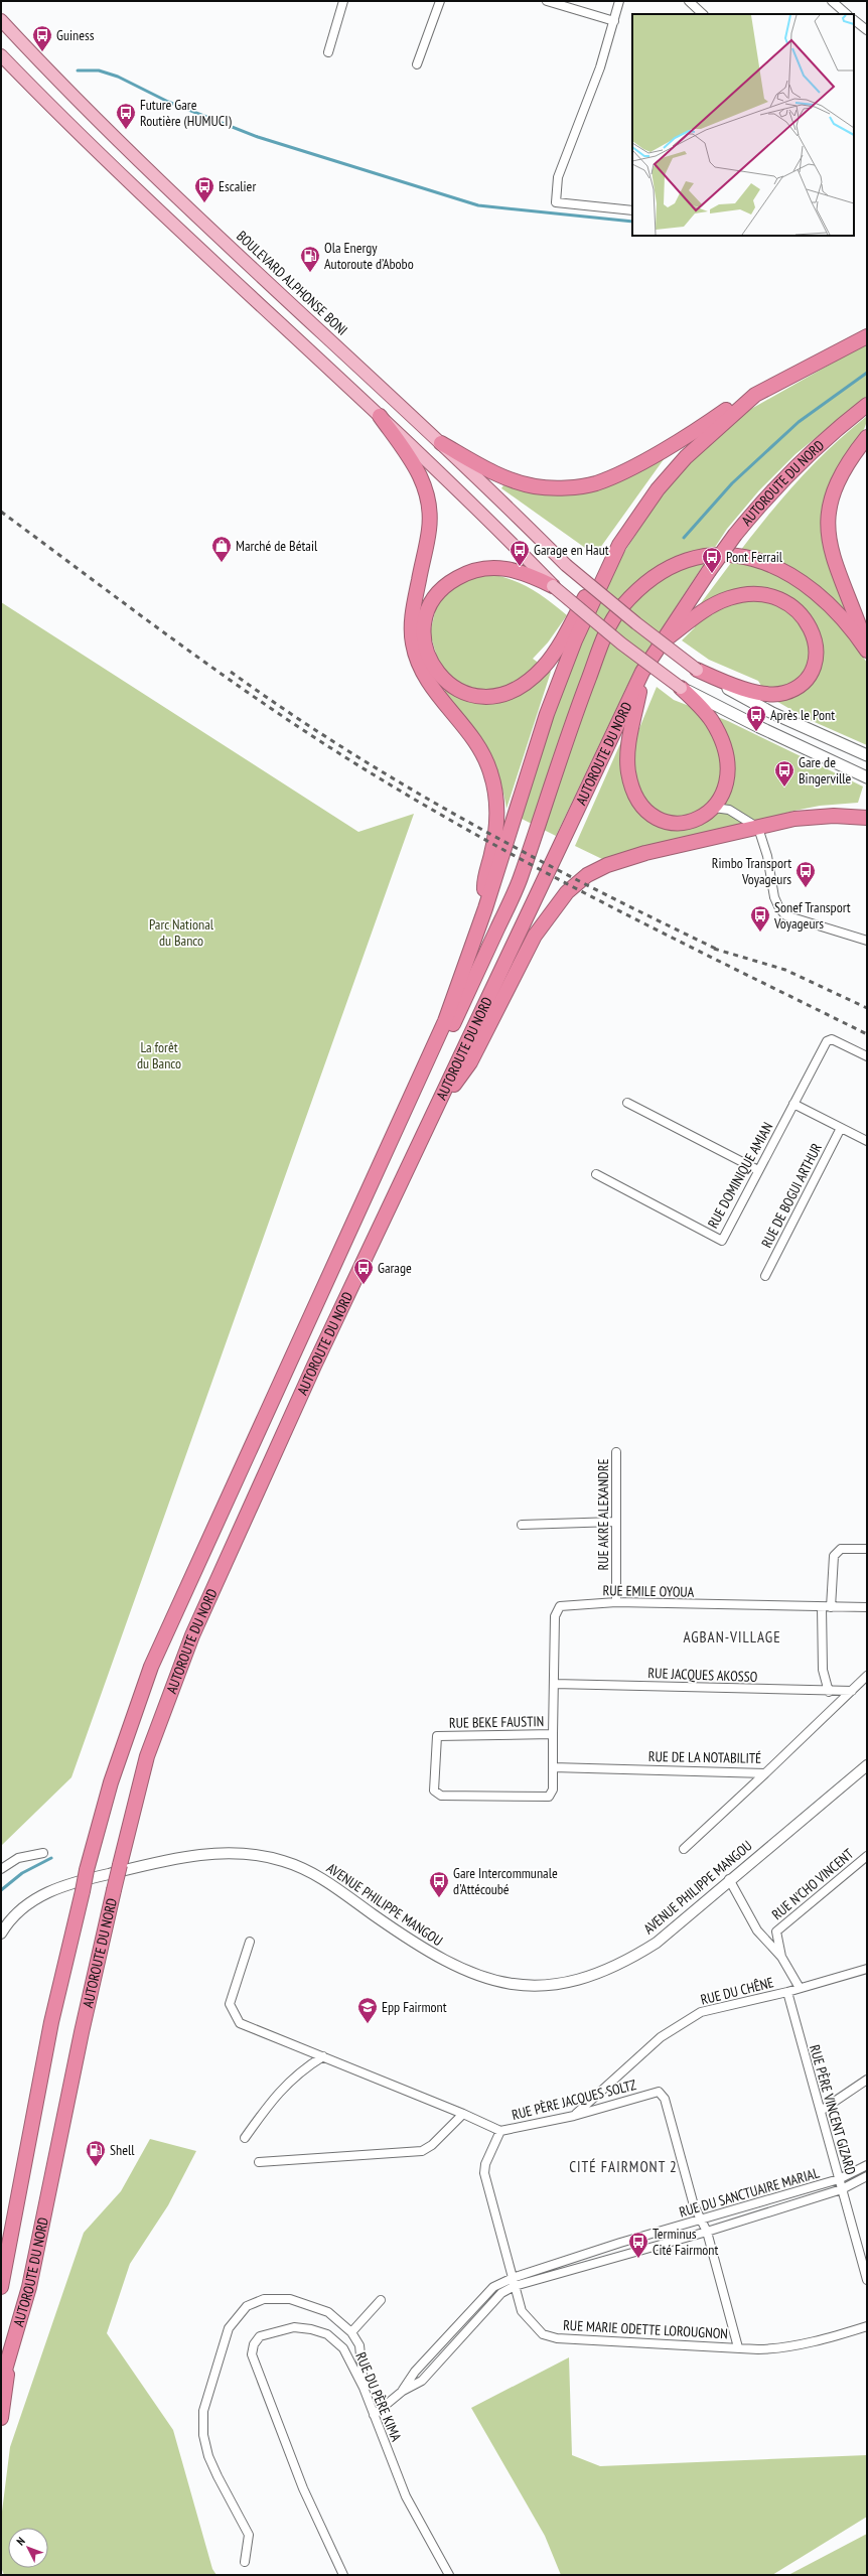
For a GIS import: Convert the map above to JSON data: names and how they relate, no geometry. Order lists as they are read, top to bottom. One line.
{"streets":{"highway":["AUTOROUTE DU NORD"],"main road":["BOULEVARD ALPHONSE BONI"],"street":["RUE DOMINIQUE AMIAN","RUE DE BOGUI ARTHUR","RUE AKRE ALEXANDRE","RUE EMILE OYOUA","RUE JACQUES AKOSSO","RUE BEKE FAUSTIN","RUE DE LA NOTABILITÉ","RUE N'CHO VINCENT","AVENUE PHILIPPE MANGOU","RUE DU CHÊNE","RUE PÈRE JACQUES SOLTZ","RUE PÈRE VINCENT GIZARD","RUE DU SANCTUAIRE MARIAL","RUE MARIE ODETTE LOROUGNON","RUE DU PÈRE KIMA"]},"crossings":[["RUE AKRE ALEXANDRE","RUE EMILE OYOUA"],["RUE EMILE OYOUA","RUE JACQUES AKOSSO"],["RUE EMILE OYOUA","RUE BEKE FAUSTIN"],["RUE JACQUES AKOSSO","RUE DE LA NOTABILITÉ"],["RUE BEKE FAUSTIN","RUE DE LA NOTABILITÉ"],["RUE DU CHÊNE","RUE PÈRE JACQUES SOLTZ"],["RUE DU CHÊNE","RUE PÈRE VINCENT GIZARD"],["RUE PÈRE JACQUES SOLTZ","RUE DU SANCTUAIRE MARIAL"],["RUE PÈRE JACQUES SOLTZ","RUE MARIE ODETTE LOROUGNON"],["RUE PÈRE VINCENT GIZARD","RUE DU SANCTUAIRE MARIAL"],["RUE DU SANCTUAIRE MARIAL","RUE MARIE ODETTE LOROUGNON"],["RUE DU SANCTUAIRE MARIAL","RUE DU PÈRE KIMA"]],"districts":["AGBAN-VILLAGE","CITÉ FAIRMONT 2"],"parks":["Parc National du Banco","La forêt du Banco"],"places":{"bus stop":["Guiness","Future Gare Routière (HUMUCI)","Escalier","Garage en Haut","Pont Ferrail","Après le Pont","Gare de Bingerville","Rimbo Transport Voyageurs","Sonef Transport Voyageurs","Garage","Gare Intercommunale d'Attécoubé","Terminus Cité Fairmont"],"fuel station":["Ola Energy Autoroute d’Abobo","Shell"],"shop":["Marché de Bétail"],"school or university":["Epp Fairmont"]},"north":"top left"}
